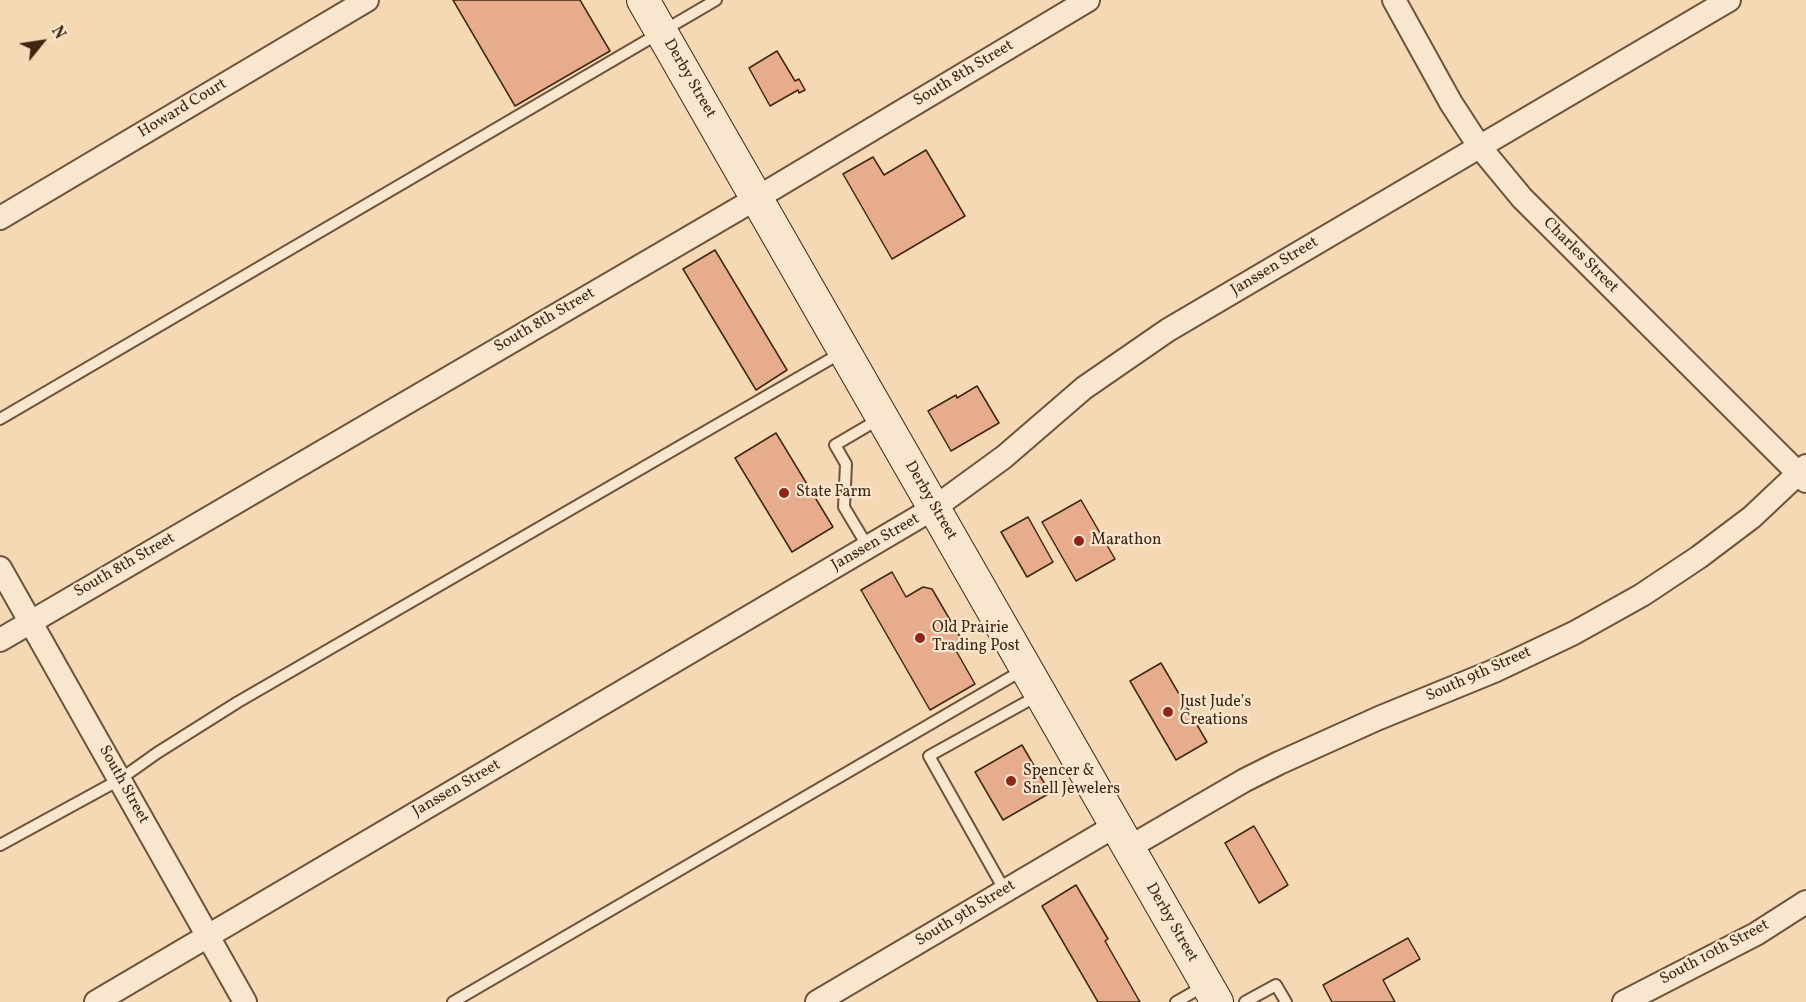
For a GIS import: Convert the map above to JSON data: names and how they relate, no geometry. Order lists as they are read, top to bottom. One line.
{"streets":{"main road":["Derby Street"],"street":["South 8th Street","Howard Court","Charles Street","Janssen Street","South 9th Street","South Street","South 10th Street"]},"crossings":[["South 8th Street","Derby Street"],["South 8th Street","South Street"],["Derby Street","Janssen Street"],["Derby Street","South 9th Street"],["Charles Street","Janssen Street"],["Charles Street","South 9th Street"],["Janssen Street","South Street"]],"places":["State Farm","Marathon","Old Prairie Trading Post","Just Jude’s Creations","Spencer & Snell Jewelers"],"north":"top right"}
